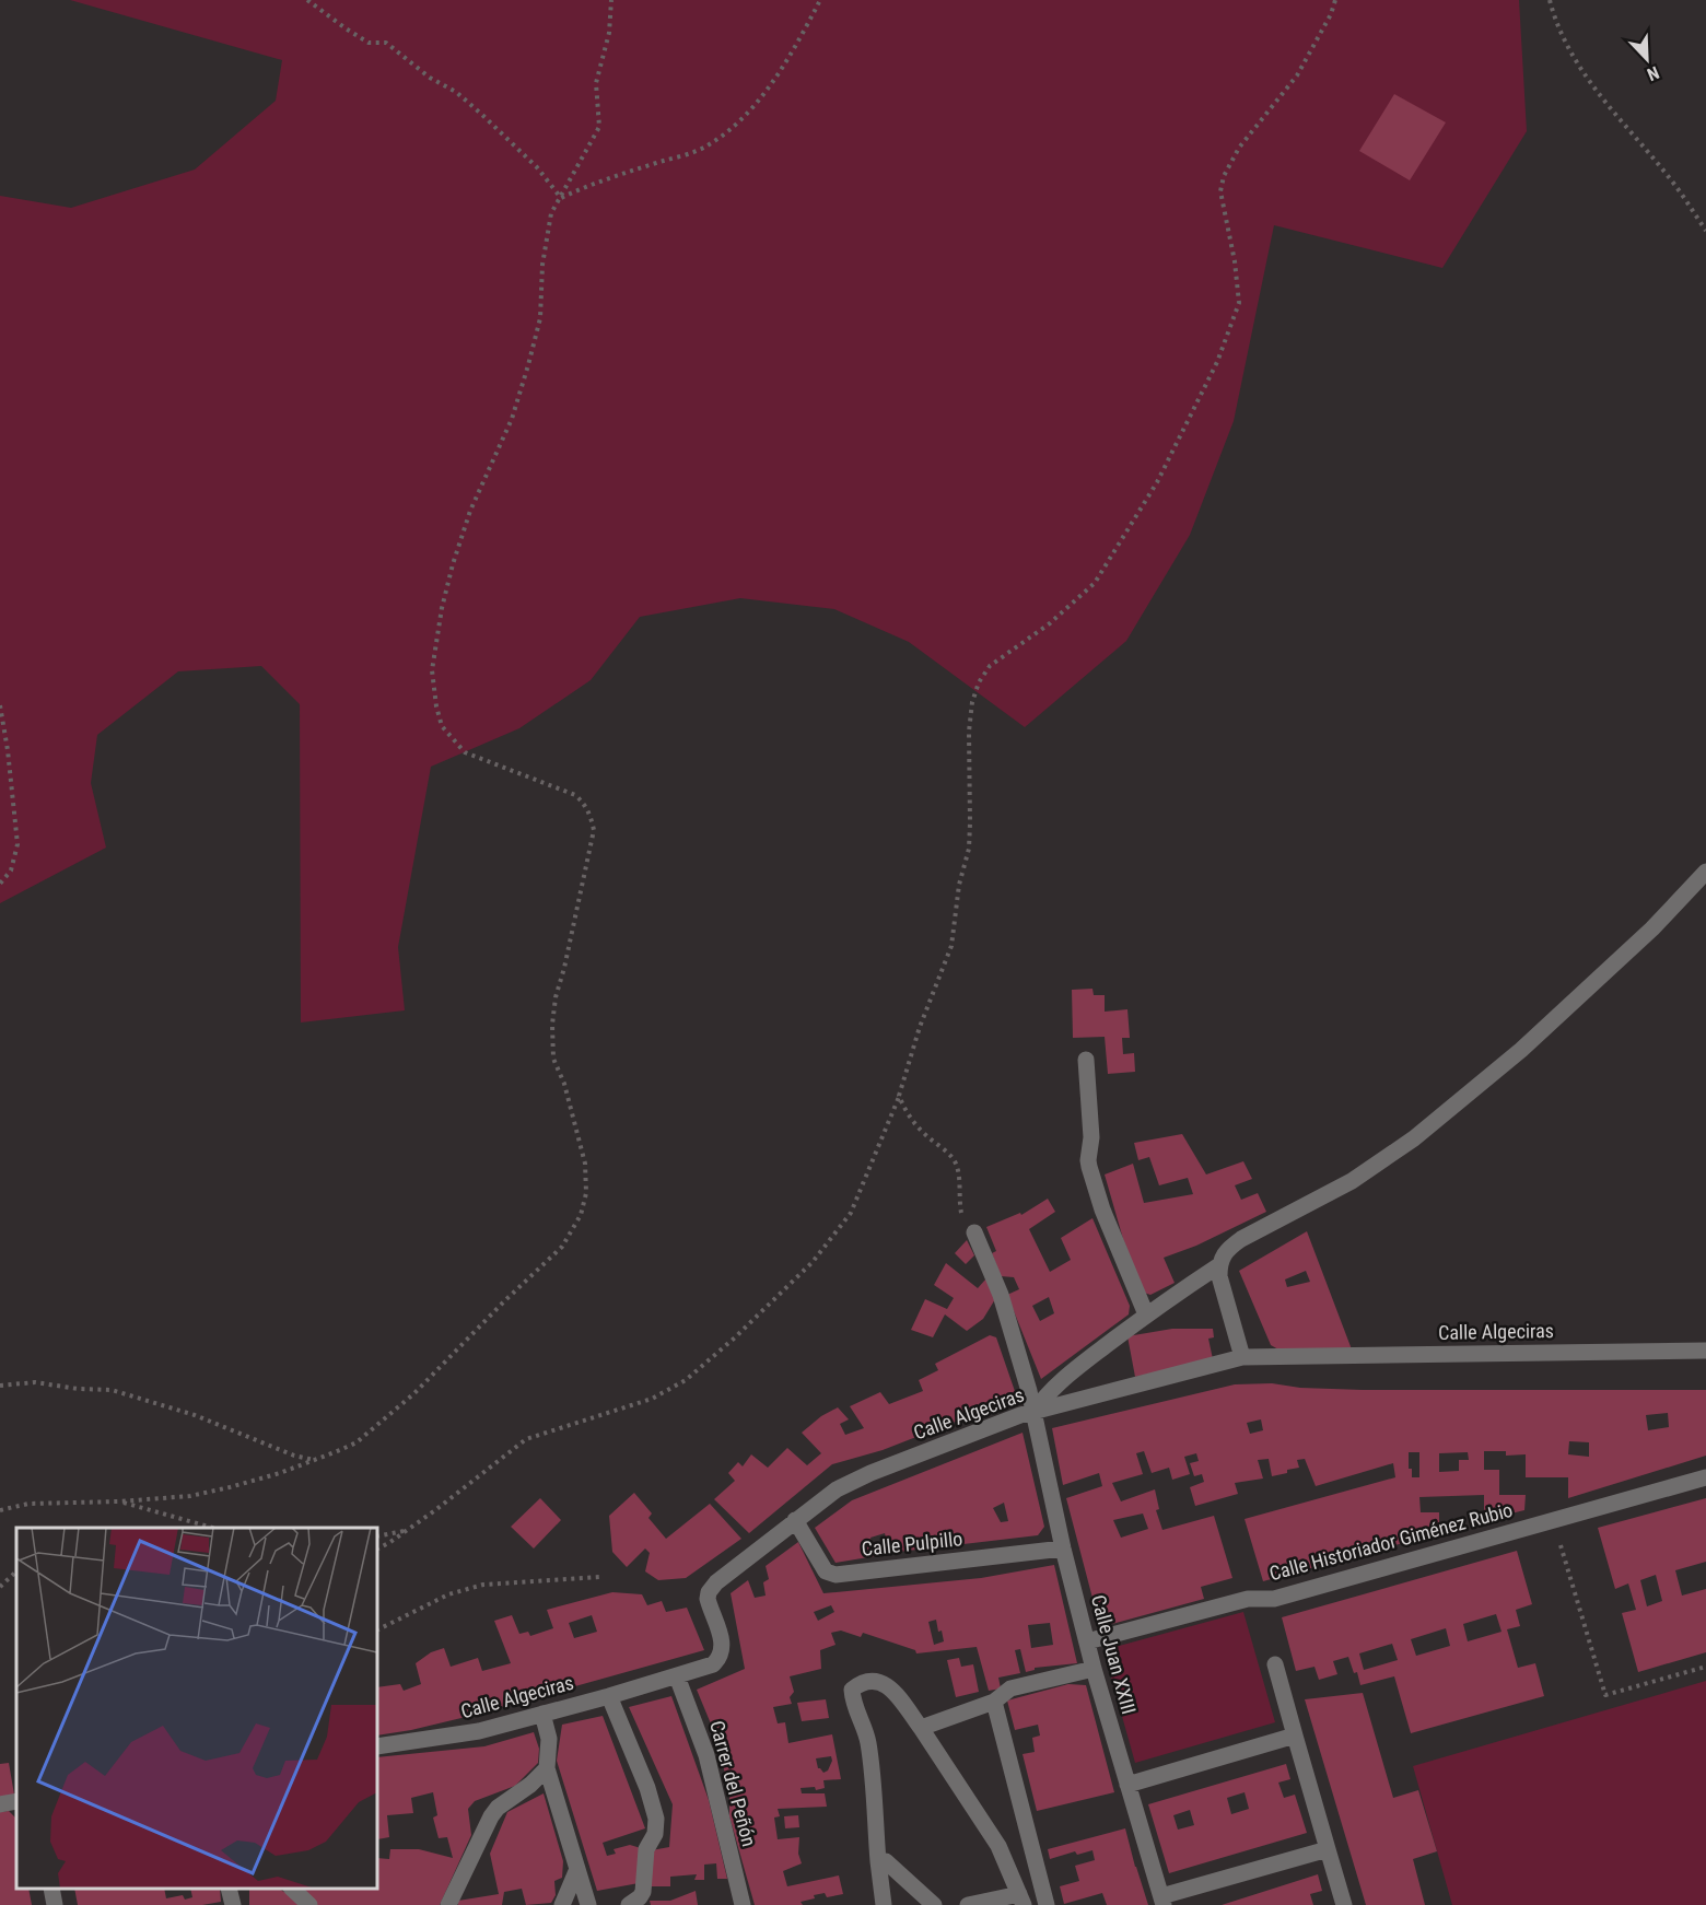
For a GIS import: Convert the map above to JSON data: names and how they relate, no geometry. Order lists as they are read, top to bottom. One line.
{"streets":{"street":["Calle Algeciras","Calle Historiador Giménez Rubio","Calle Pulpillo","Calle Juan XXIII","Carrer del Peñón"]},"crossings":[["Calle Algeciras","Calle Pulpillo"],["Calle Algeciras","Calle Juan XXIII"],["Calle Algeciras","Carrer del Peñón"],["Calle Historiador Giménez Rubio","Calle Juan XXIII"],["Calle Pulpillo","Calle Juan XXIII"]],"north":"bottom right"}
